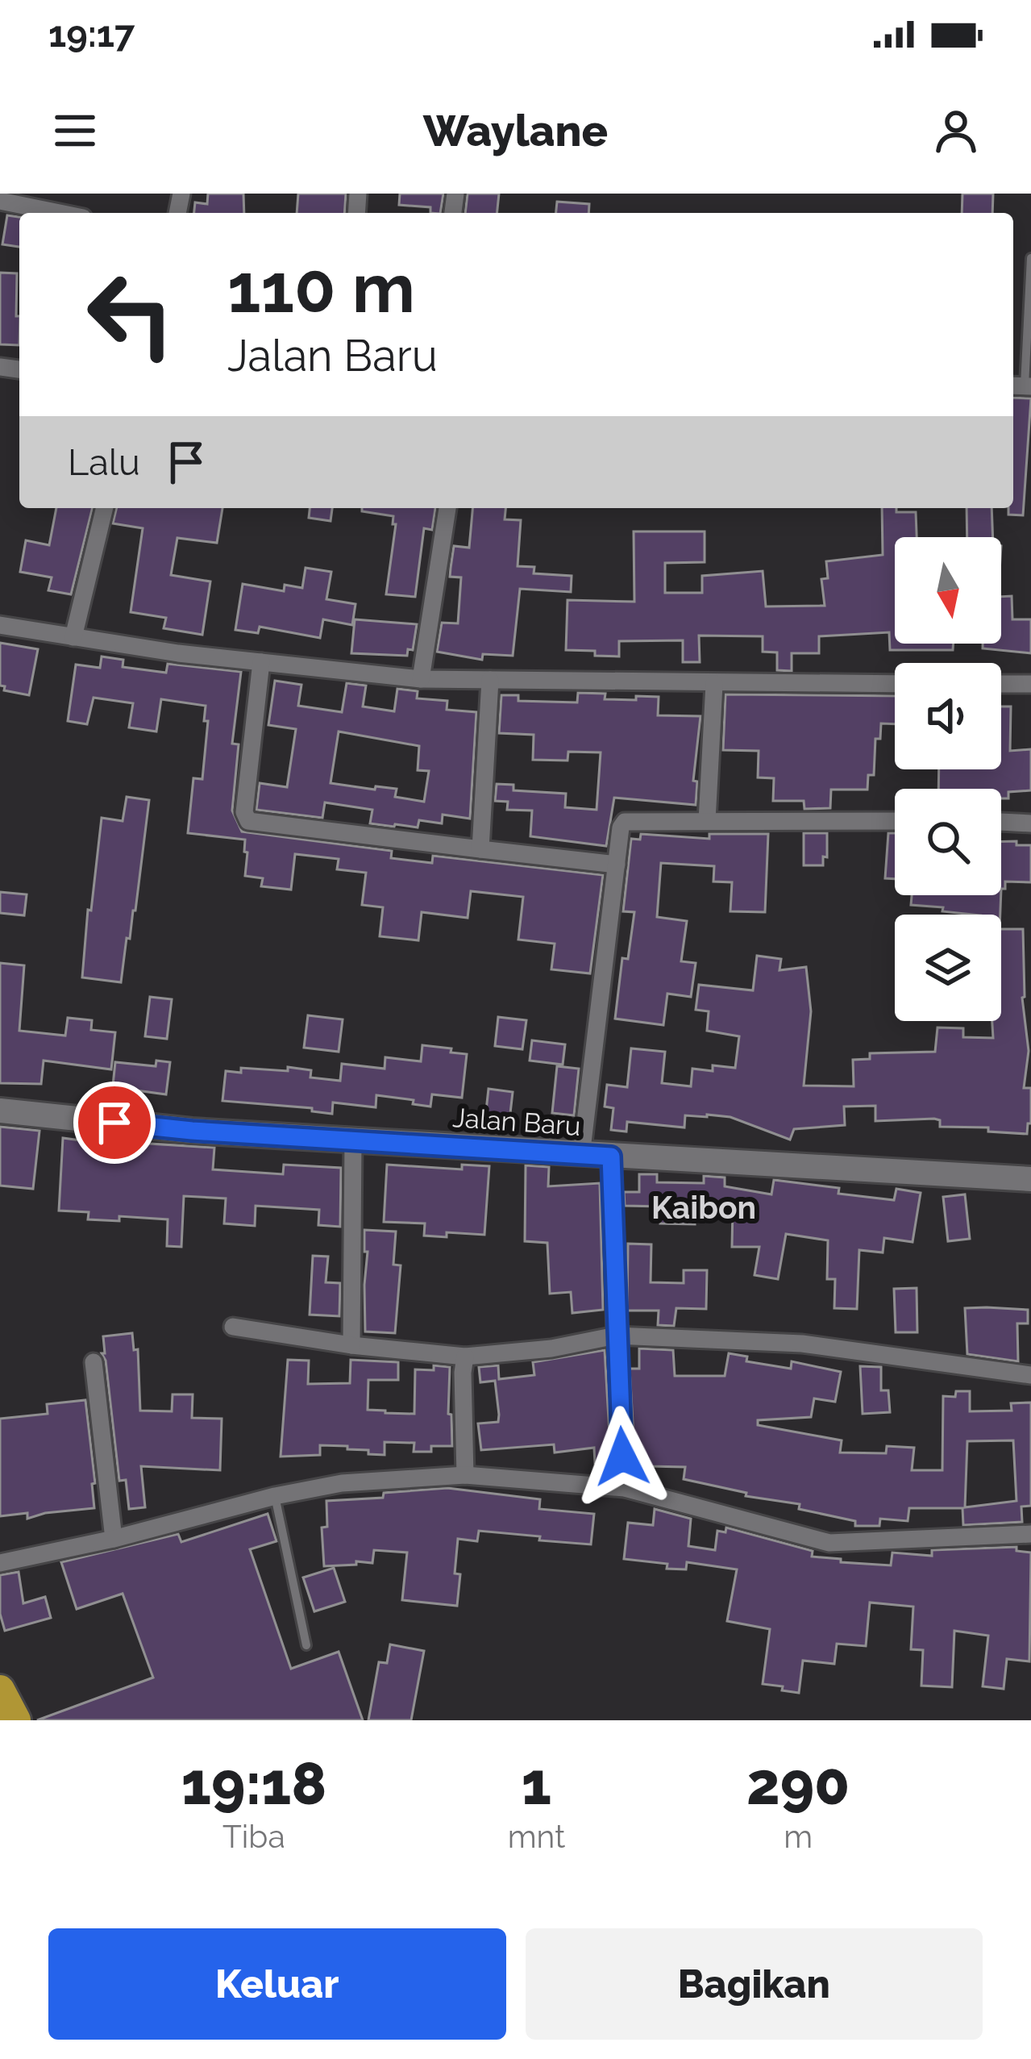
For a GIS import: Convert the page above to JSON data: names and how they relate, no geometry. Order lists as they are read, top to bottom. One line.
{"streets":{"street":["Jalan Baru"]},"districts":["Kaibon"],"north":"bottom","page":{"status":"19:17","header":"Waylane","turn":["110 m","Jalan Baru"],"then":"Lalu","eta":["19:18","Tiba","1","mnt","290","m"],"buttons":["Keluar","Bagikan"]}}
